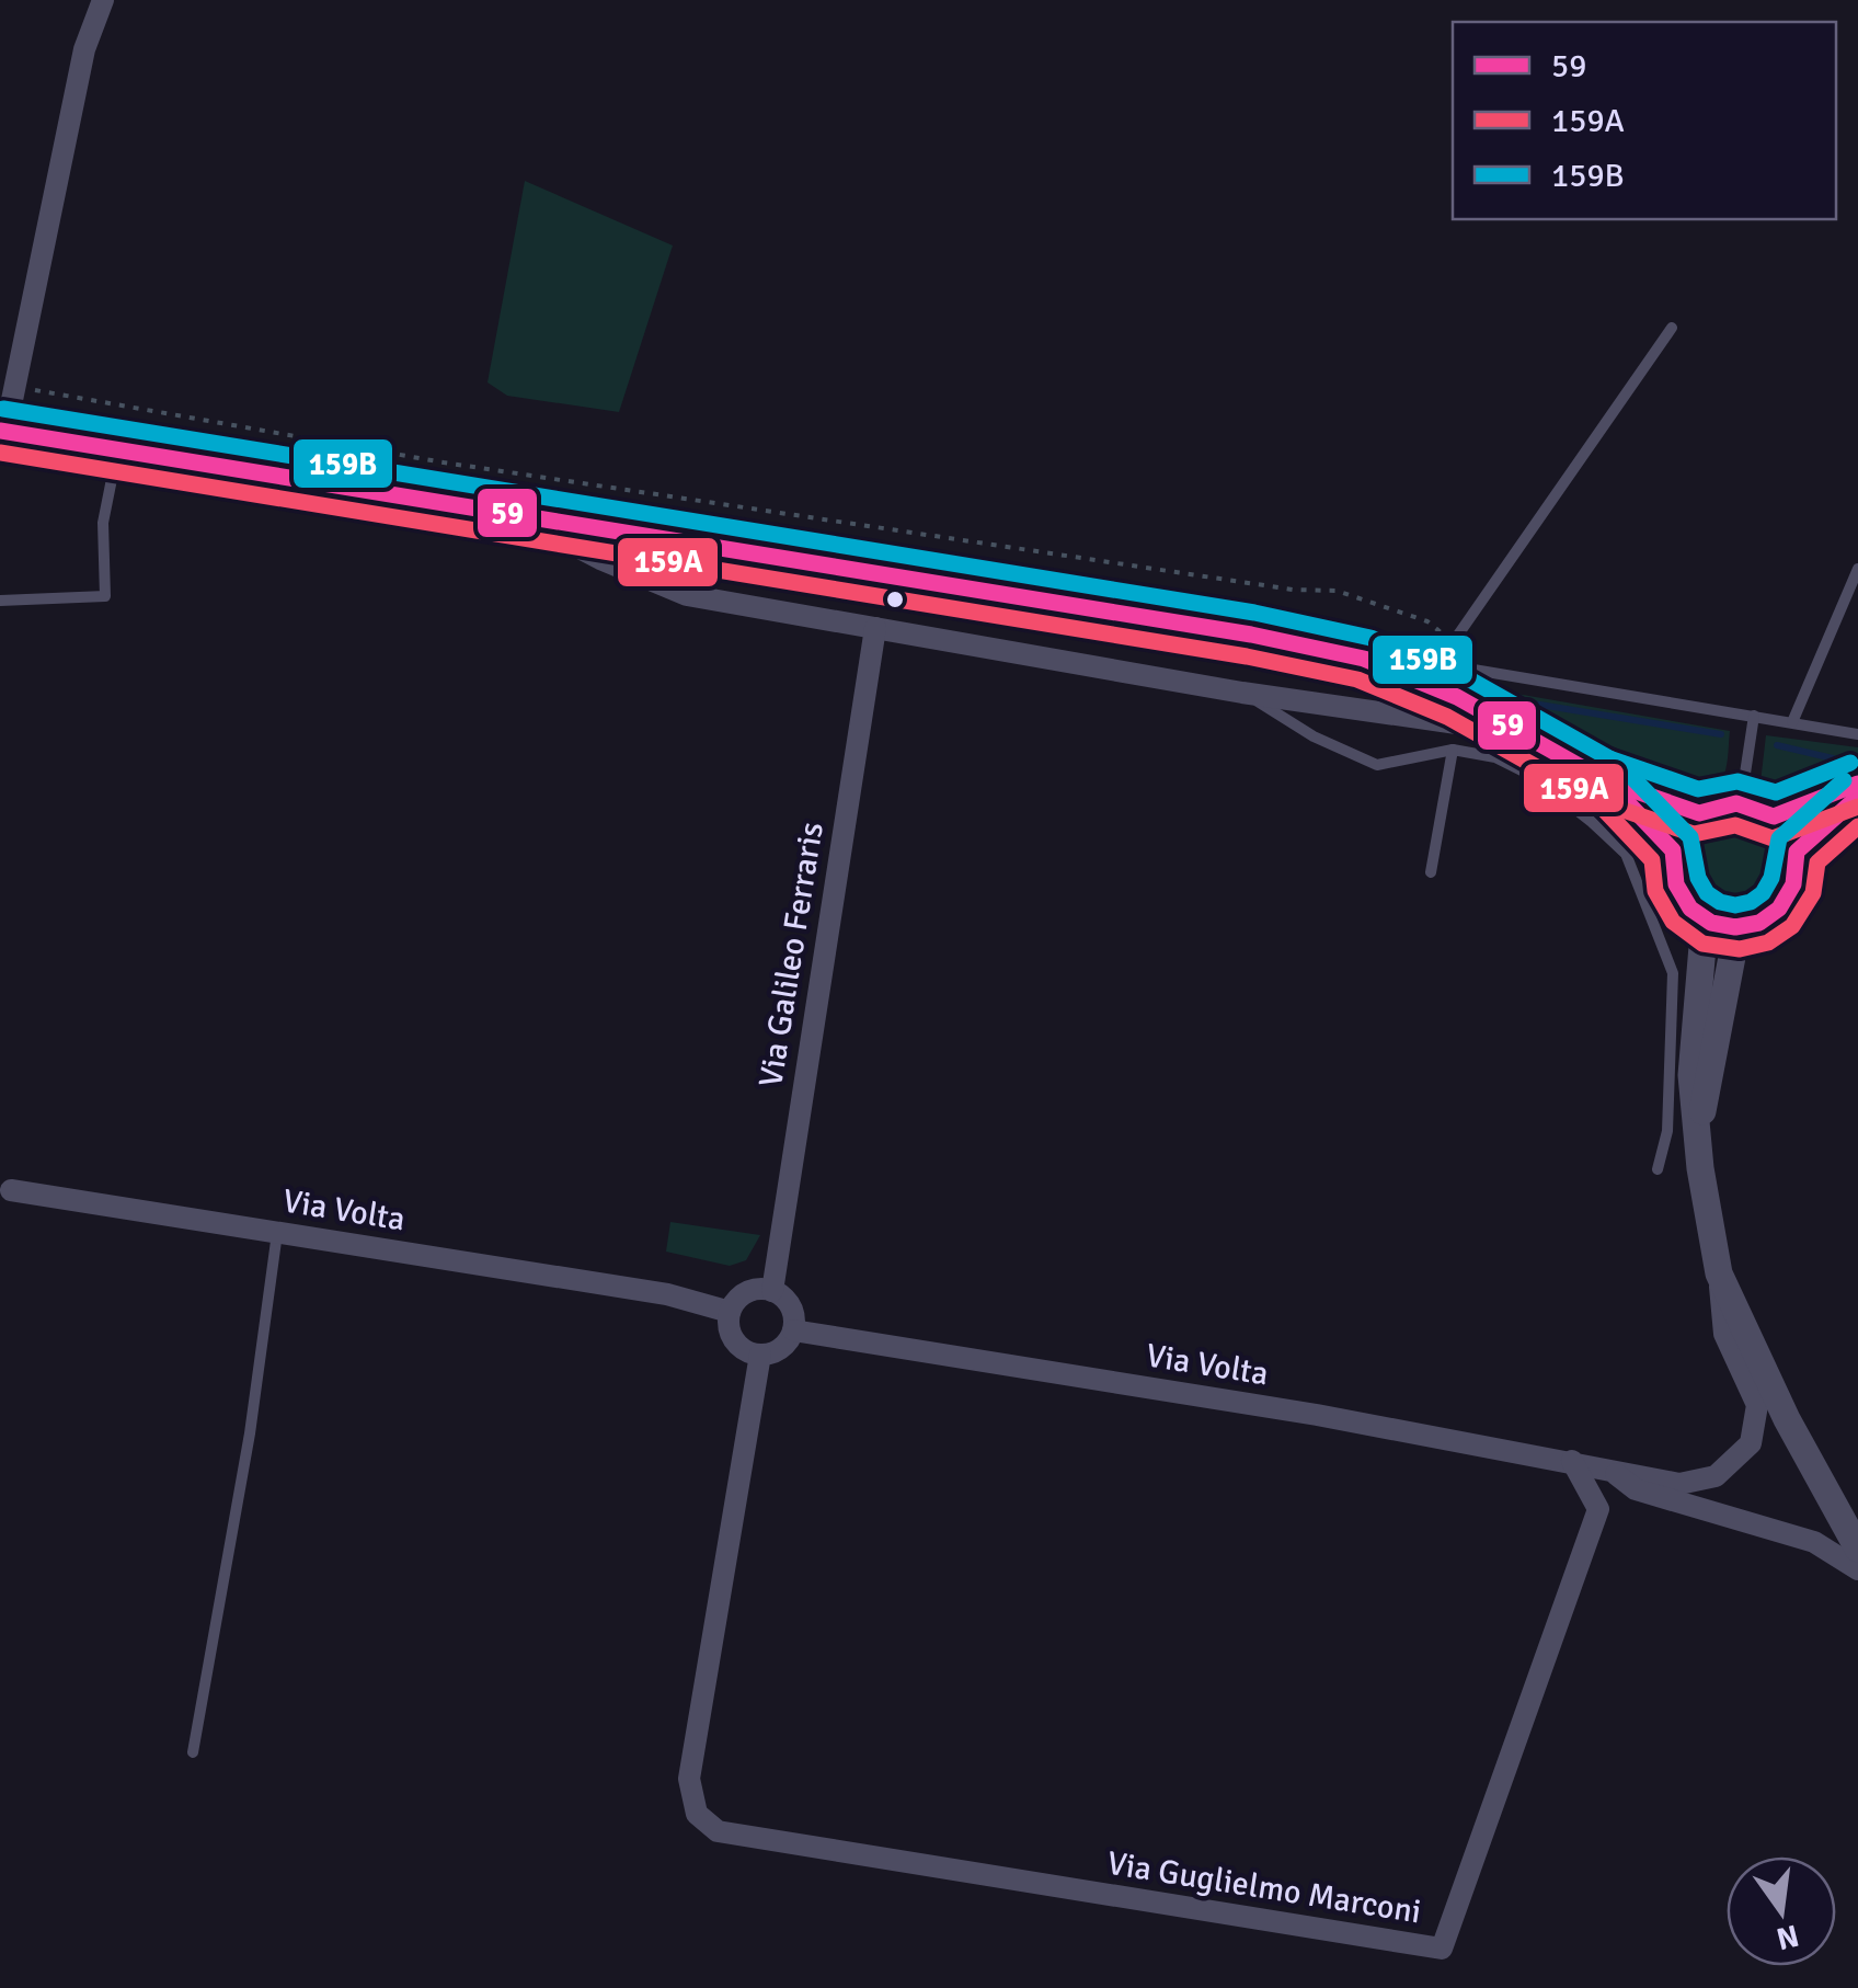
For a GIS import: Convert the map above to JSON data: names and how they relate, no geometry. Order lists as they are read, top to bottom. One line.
{"streets":{"street":["Via Galileo Ferraris","Via Volta","Via Guglielmo Marconi"]},"crossings":[["Via Galileo Ferraris","Via Volta"],["Via Galileo Ferraris","Via Guglielmo Marconi"],["Via Volta","Via Guglielmo Marconi"]],"lines":["transit line 159B","transit line 59","transit line 159A"],"legend":["59","159A","159B"],"north":"bottom"}
